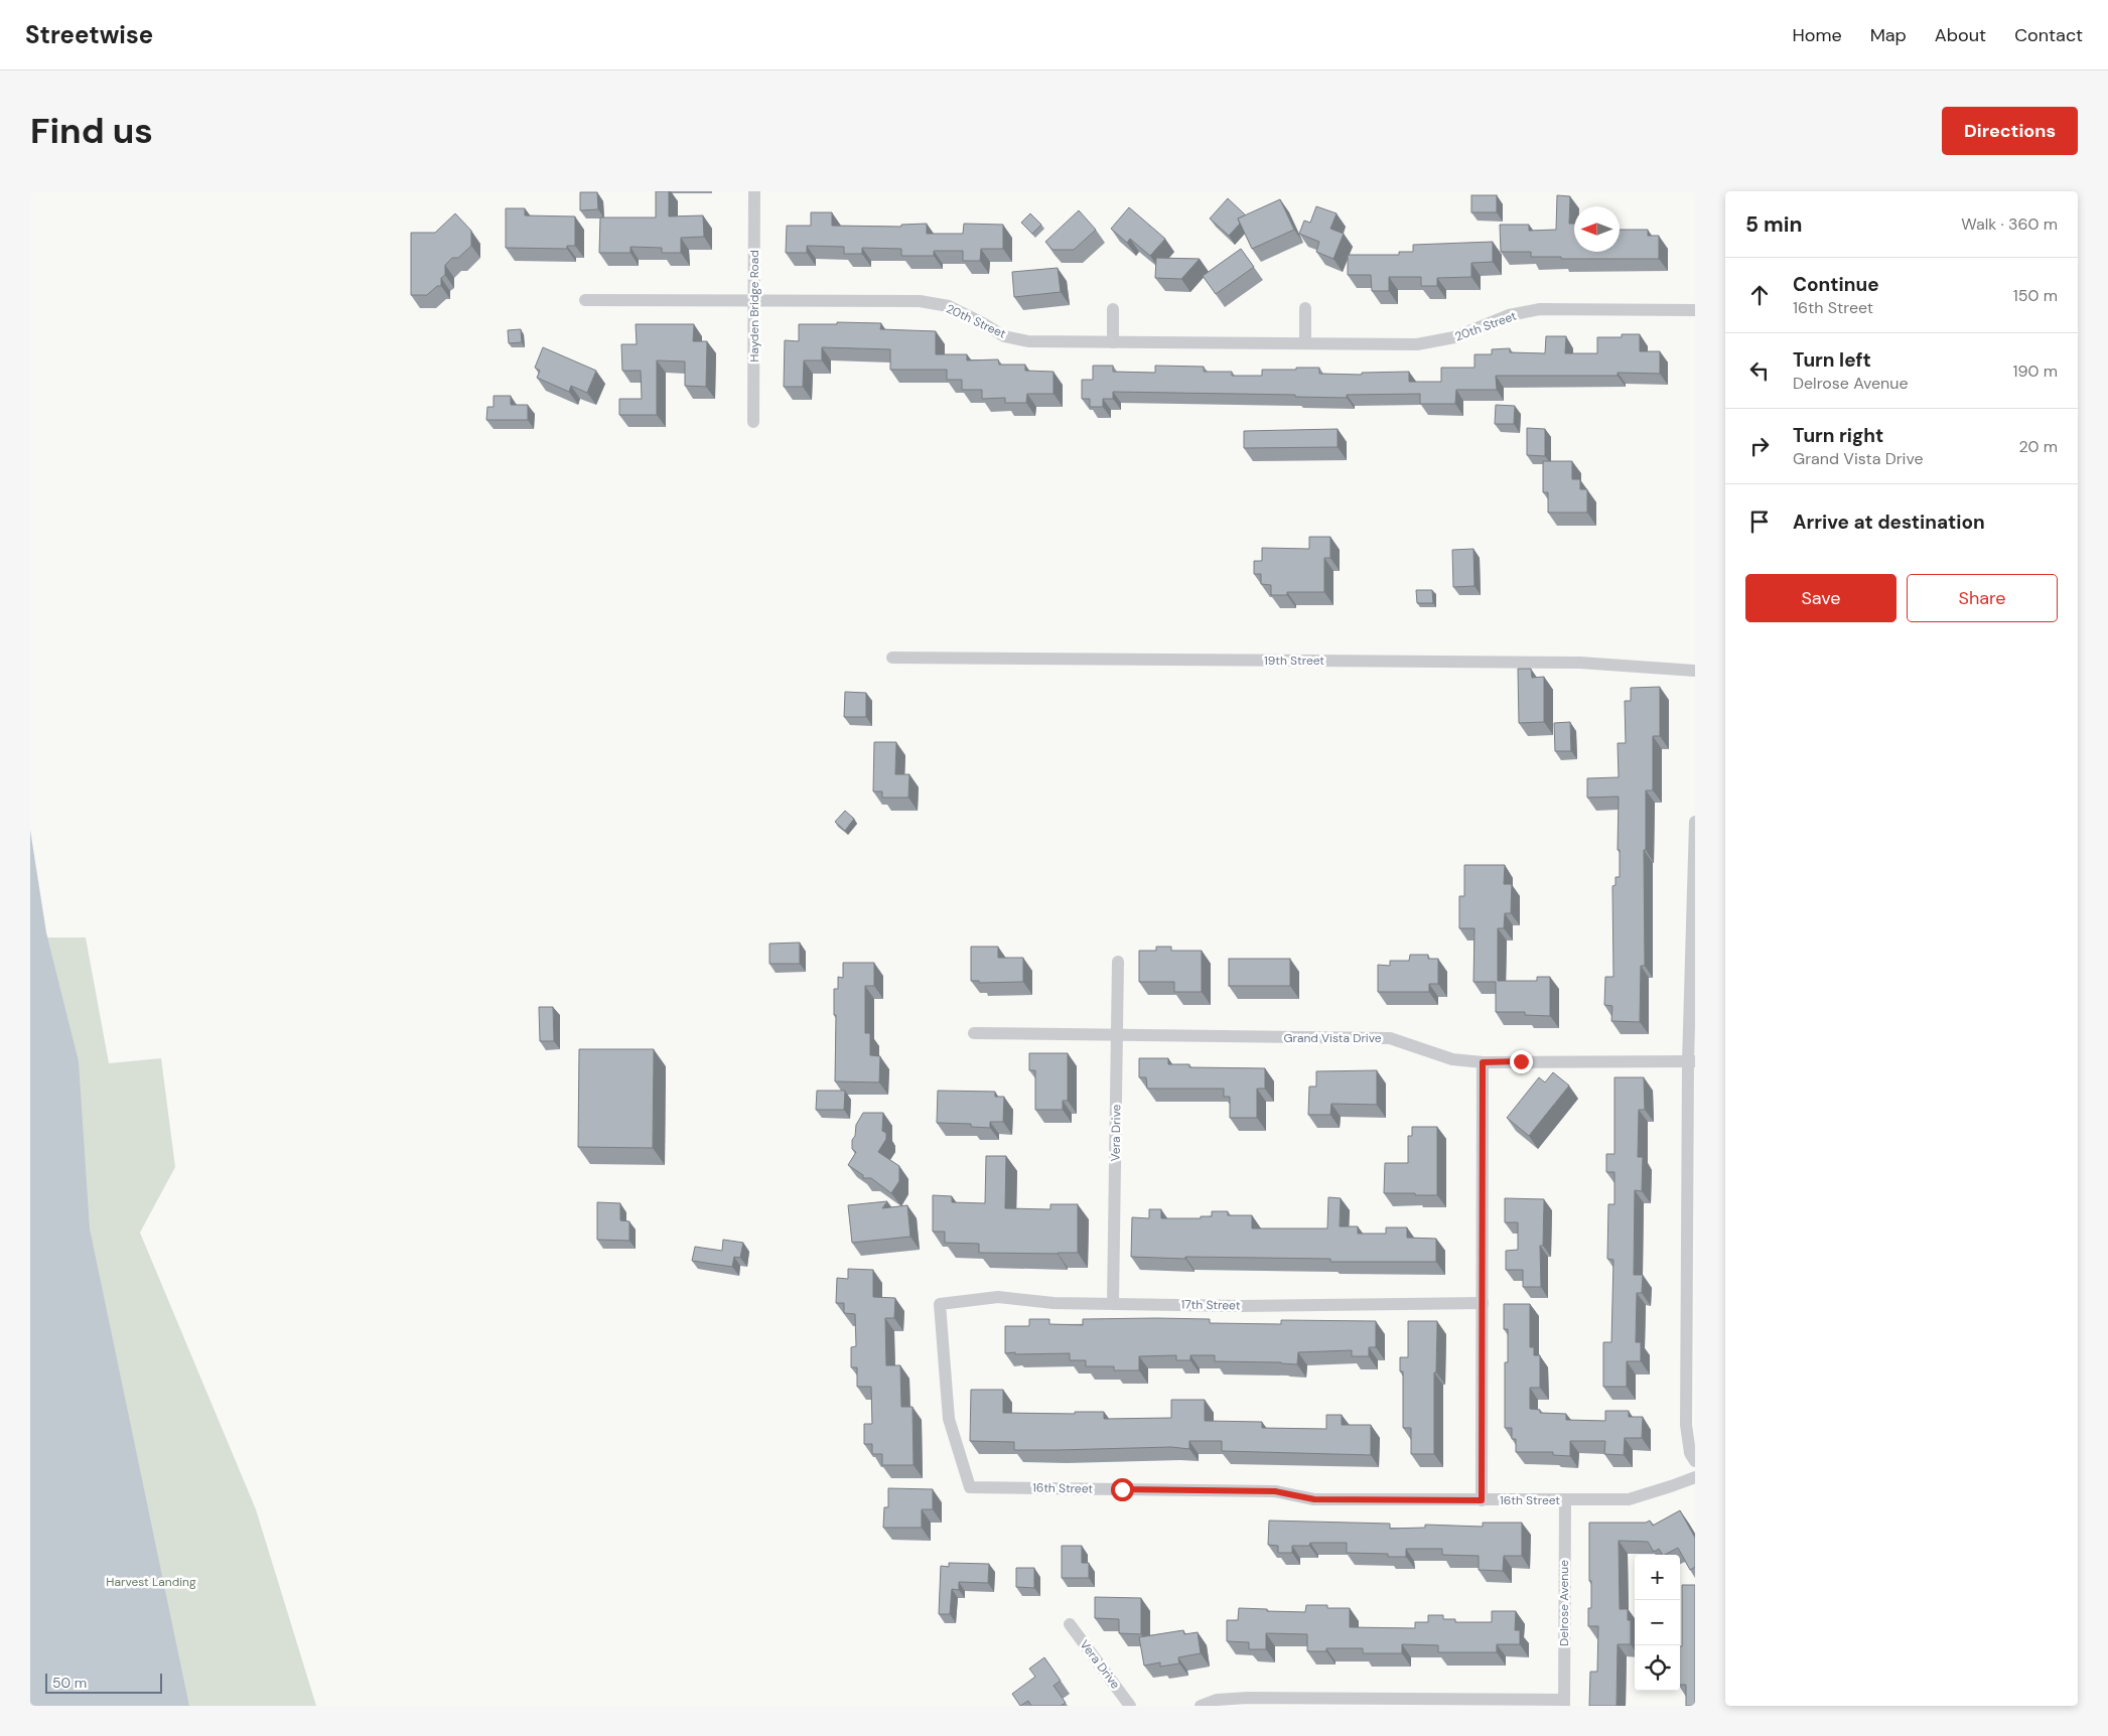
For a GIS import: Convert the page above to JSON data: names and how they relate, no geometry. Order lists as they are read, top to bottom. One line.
{"streets":{"street":["Hayden Bridge Road","20th Street","19th Street","Grand Vista Drive","Vera Drive","17th Street","16th Street","Delrose Avenue"]},"crossings":[["Hayden Bridge Road","20th Street"],["Grand Vista Drive","Vera Drive"],["Vera Drive","17th Street"],["17th Street","16th Street"],["16th Street","Delrose Avenue"]],"parks":["Harvest Landing"],"scale_bar":"50 m","north":"left","page":{"header":"Streetwise","nav":["Home","Map","About","Contact"],"buttons":["Directions",["Save","Share"]],"title":"Find us","heading":["5 min","Walk · 360 m"],"list":[["Continue","16th Street","150 m"],["Turn left","Delrose Avenue","190 m"],["Turn right","Grand Vista Drive","20 m"],"Arrive at destination"],"map_buttons":["+","−"],"scale":"50 m"}}
